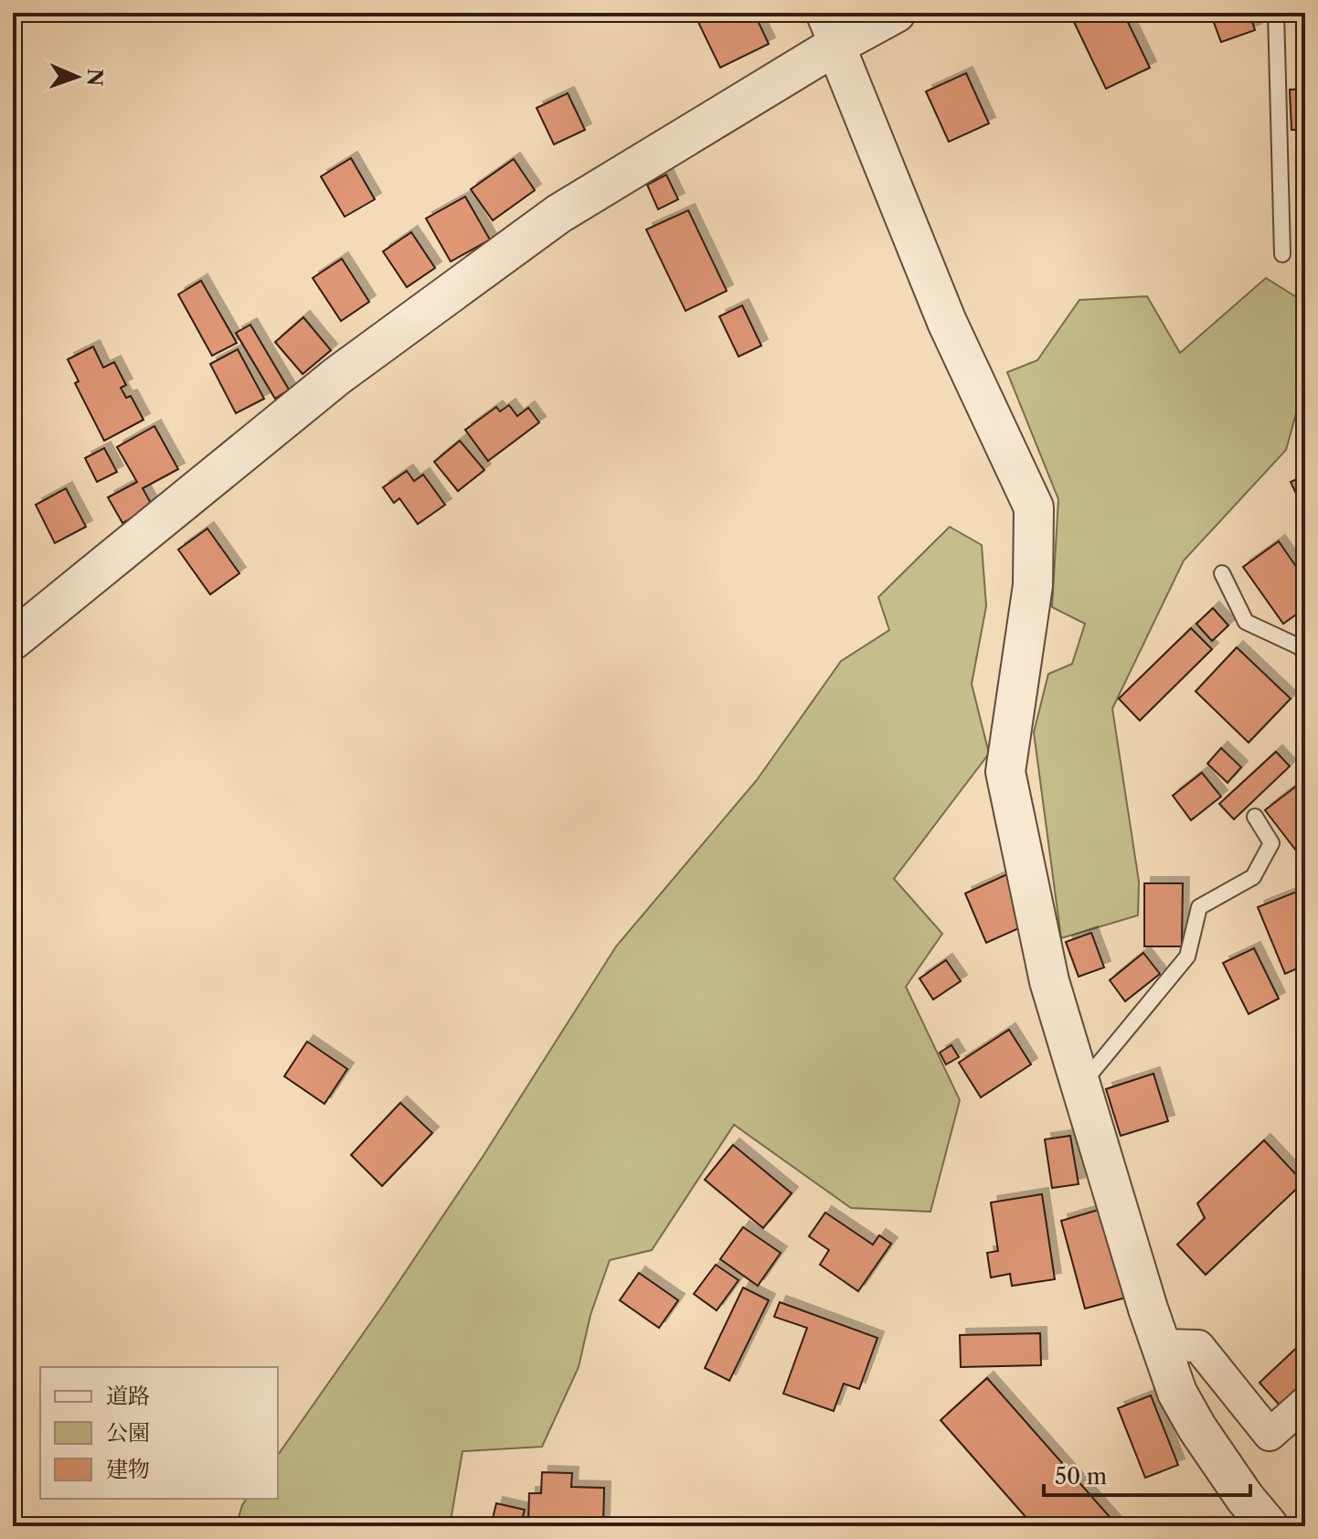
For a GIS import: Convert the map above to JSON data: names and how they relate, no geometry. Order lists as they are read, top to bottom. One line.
{"legend":["道路","公園","建物"],"scale_bar":"50 m","north":"right"}
